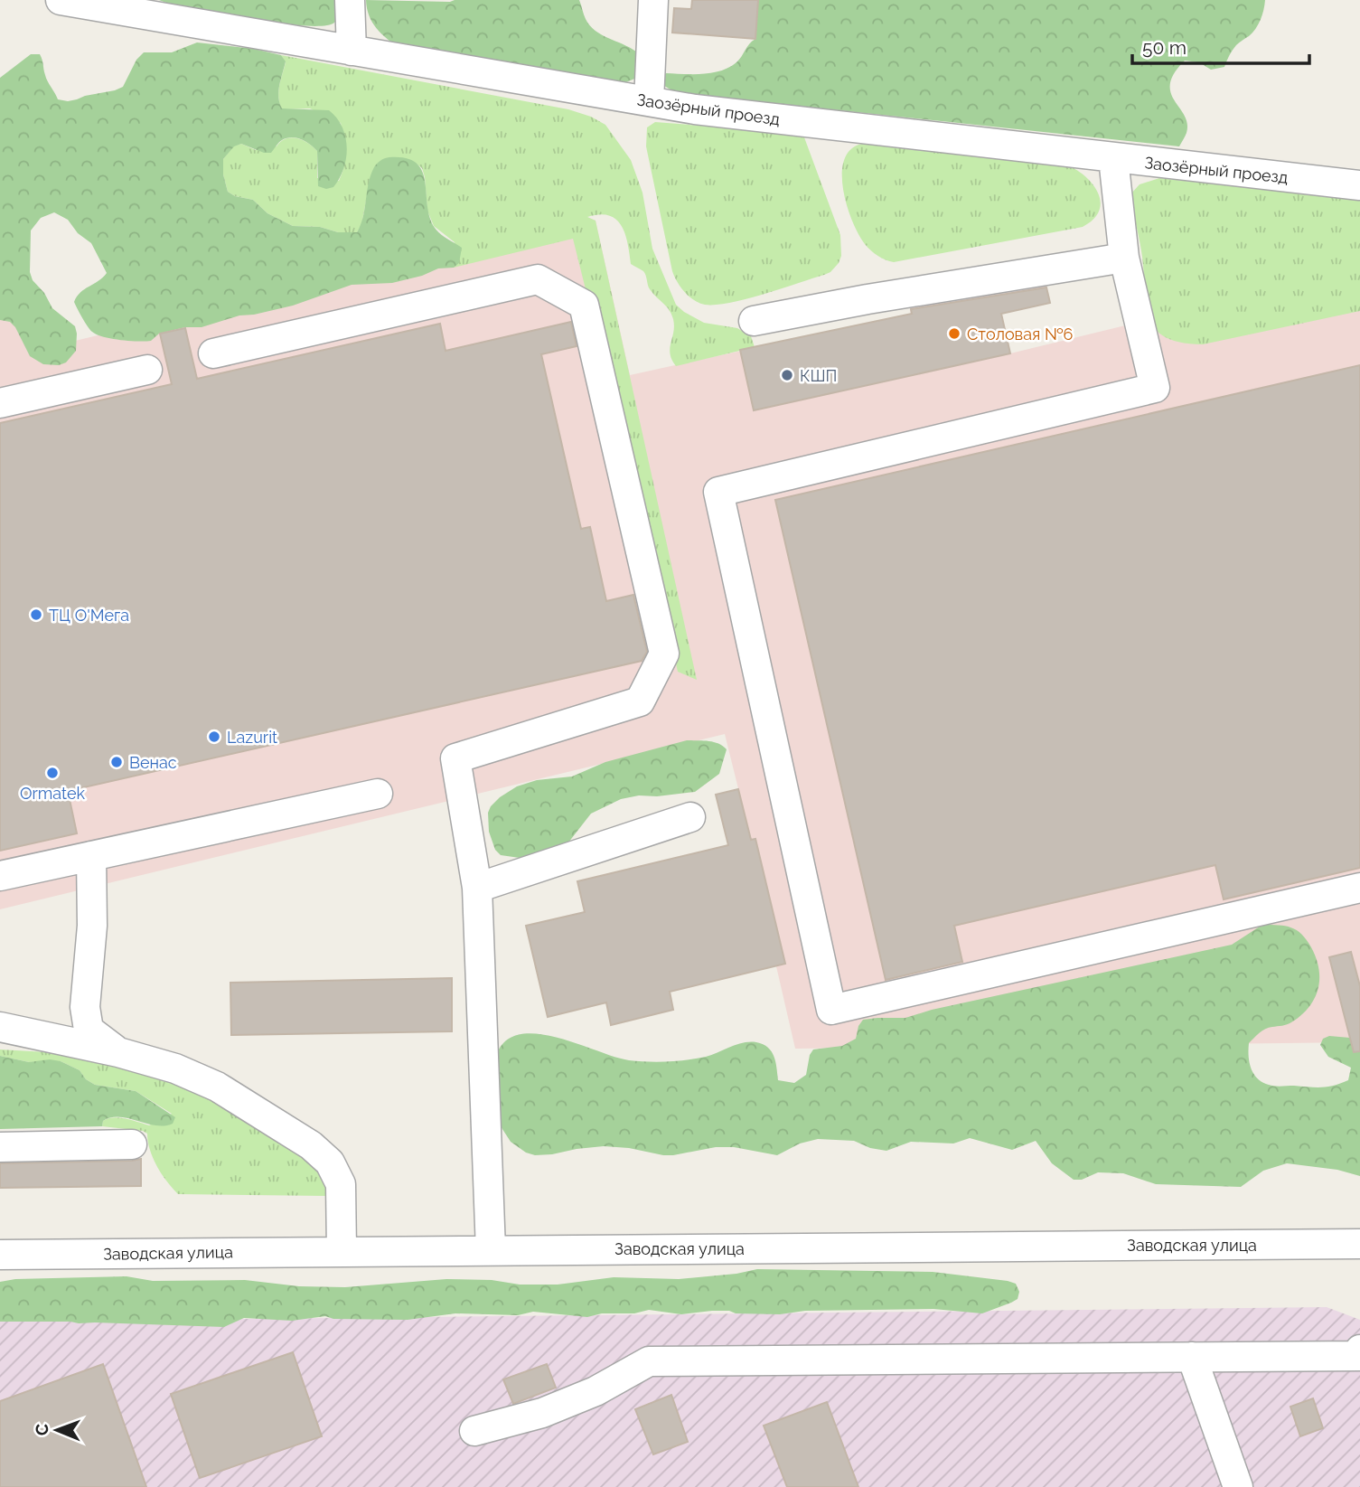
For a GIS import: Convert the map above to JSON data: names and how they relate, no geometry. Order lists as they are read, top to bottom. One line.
{"streets":{"street":["Заозёрный проезд","Заводская улица"]},"places":["Столовая №6","КШП","ТЦ О'Мега","Lazurit","Венас","Ormatek"],"scale_bar":"50 m","north":"left"}
